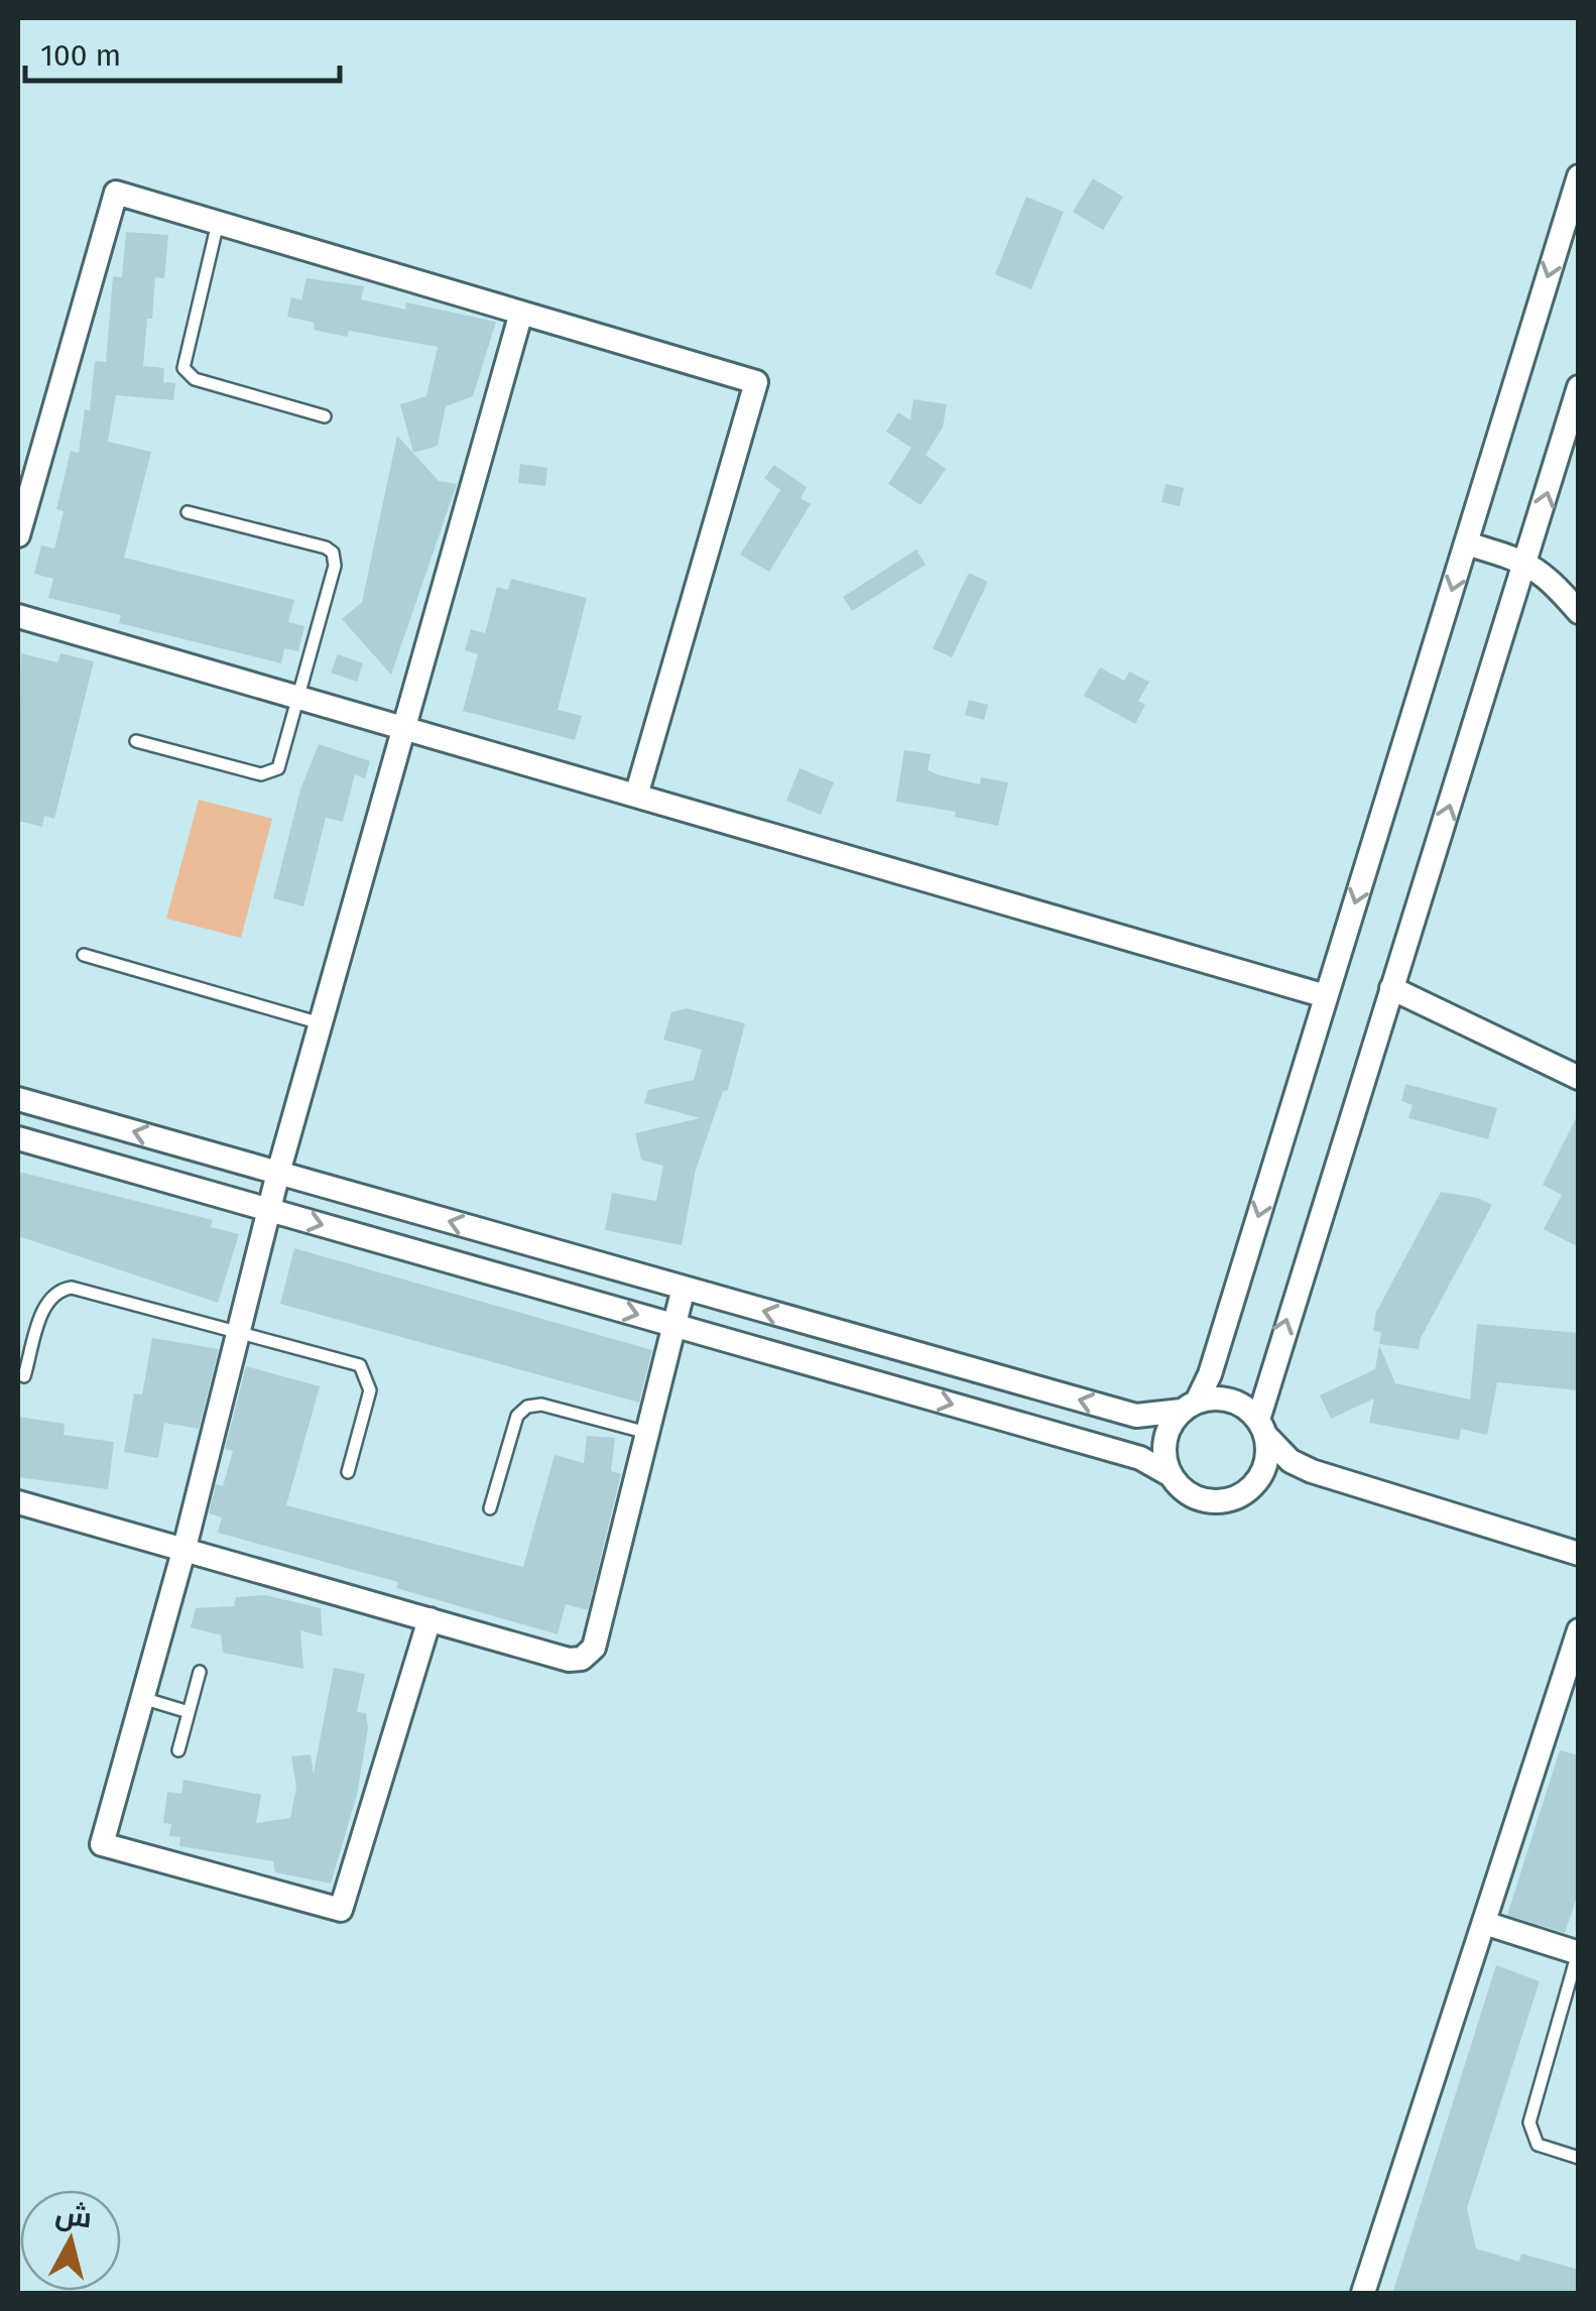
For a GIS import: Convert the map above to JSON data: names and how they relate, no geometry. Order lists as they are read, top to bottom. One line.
{"scale_bar":"100 m","north":"top"}
